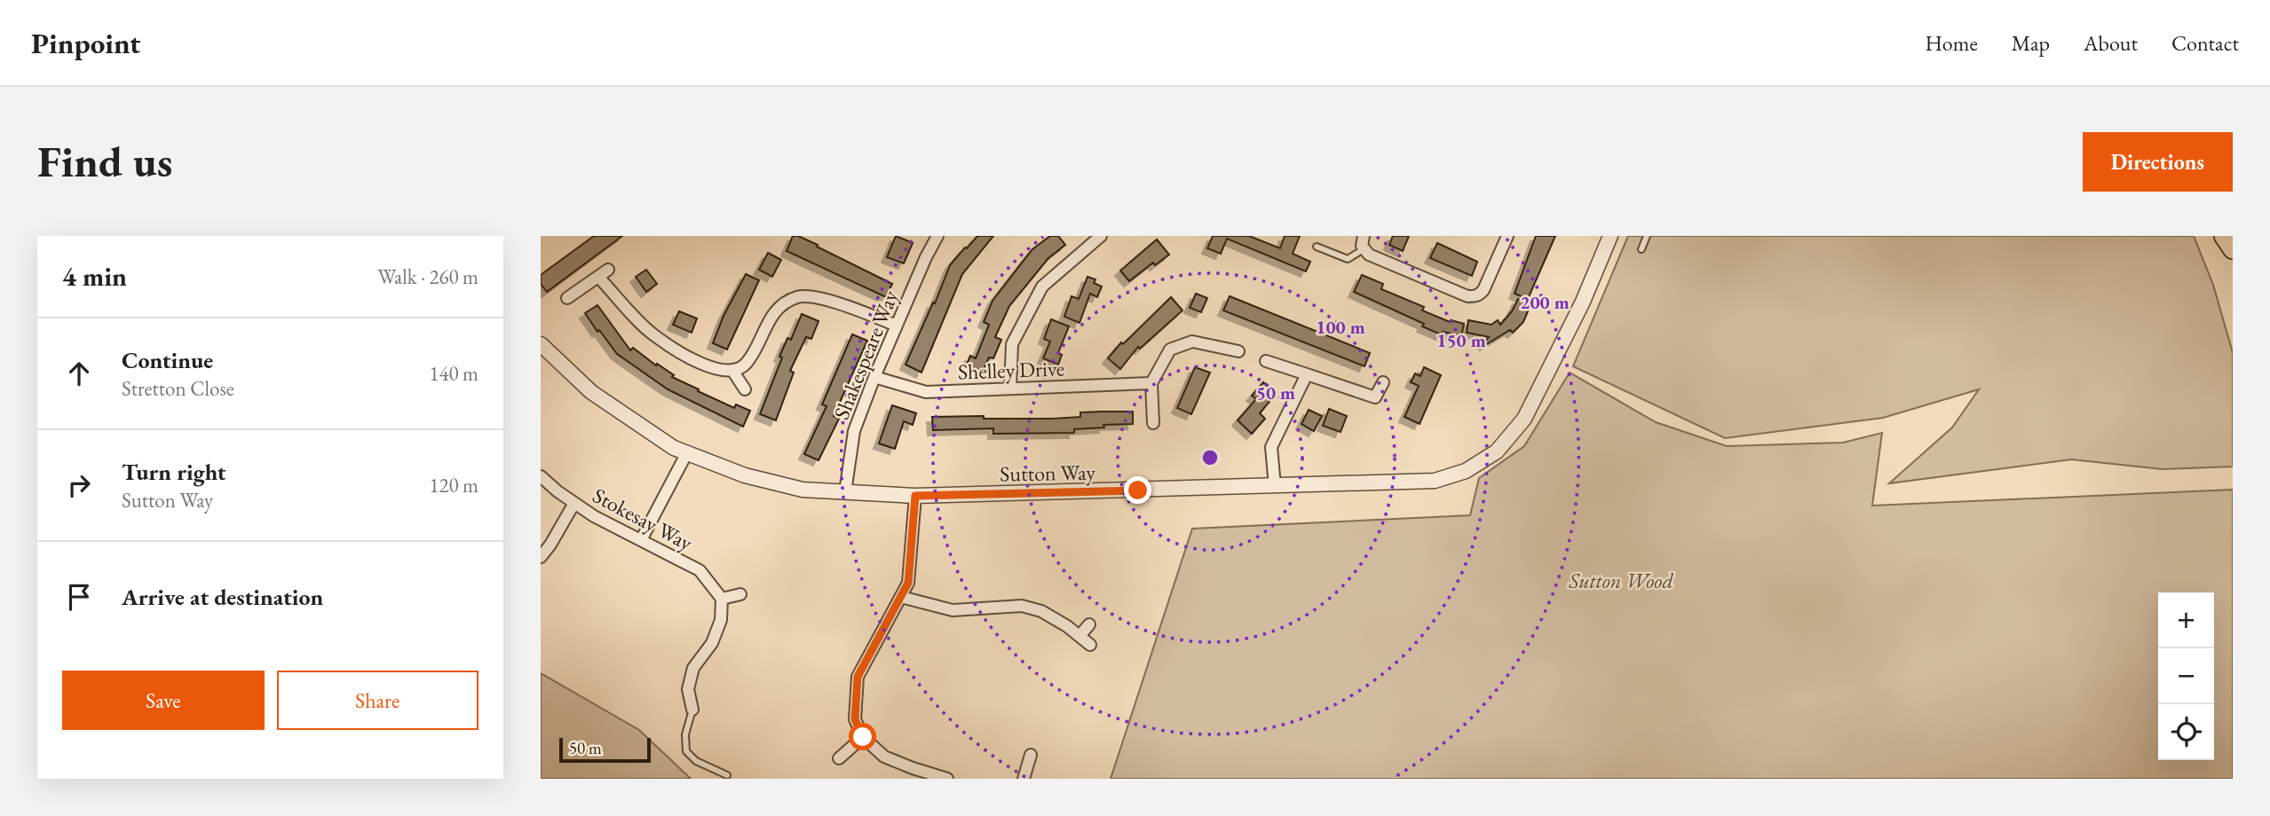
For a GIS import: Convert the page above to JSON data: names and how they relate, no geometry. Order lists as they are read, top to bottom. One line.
{"streets":{"street":["Shakespeare Way","Shelley Drive","Sutton Way","Stokesay Way"]},"crossings":[["Shakespeare Way","Shelley Drive"],["Shakespeare Way","Sutton Way"]],"parks":["Sutton Wood"],"scale_bar":"50 m","page":{"header":"Pinpoint","nav":["Home","Map","About","Contact"],"buttons":["Directions",["Save","Share"]],"title":"Find us","heading":["4 min","Walk · 260 m"],"list":[["Continue","Stretton Close","140 m"],["Turn right","Sutton Way","120 m"],"Arrive at destination"],"map_buttons":["+","−"],"scale":"50 m"},"rings":["200 m","100 m","150 m","50 m"]}
